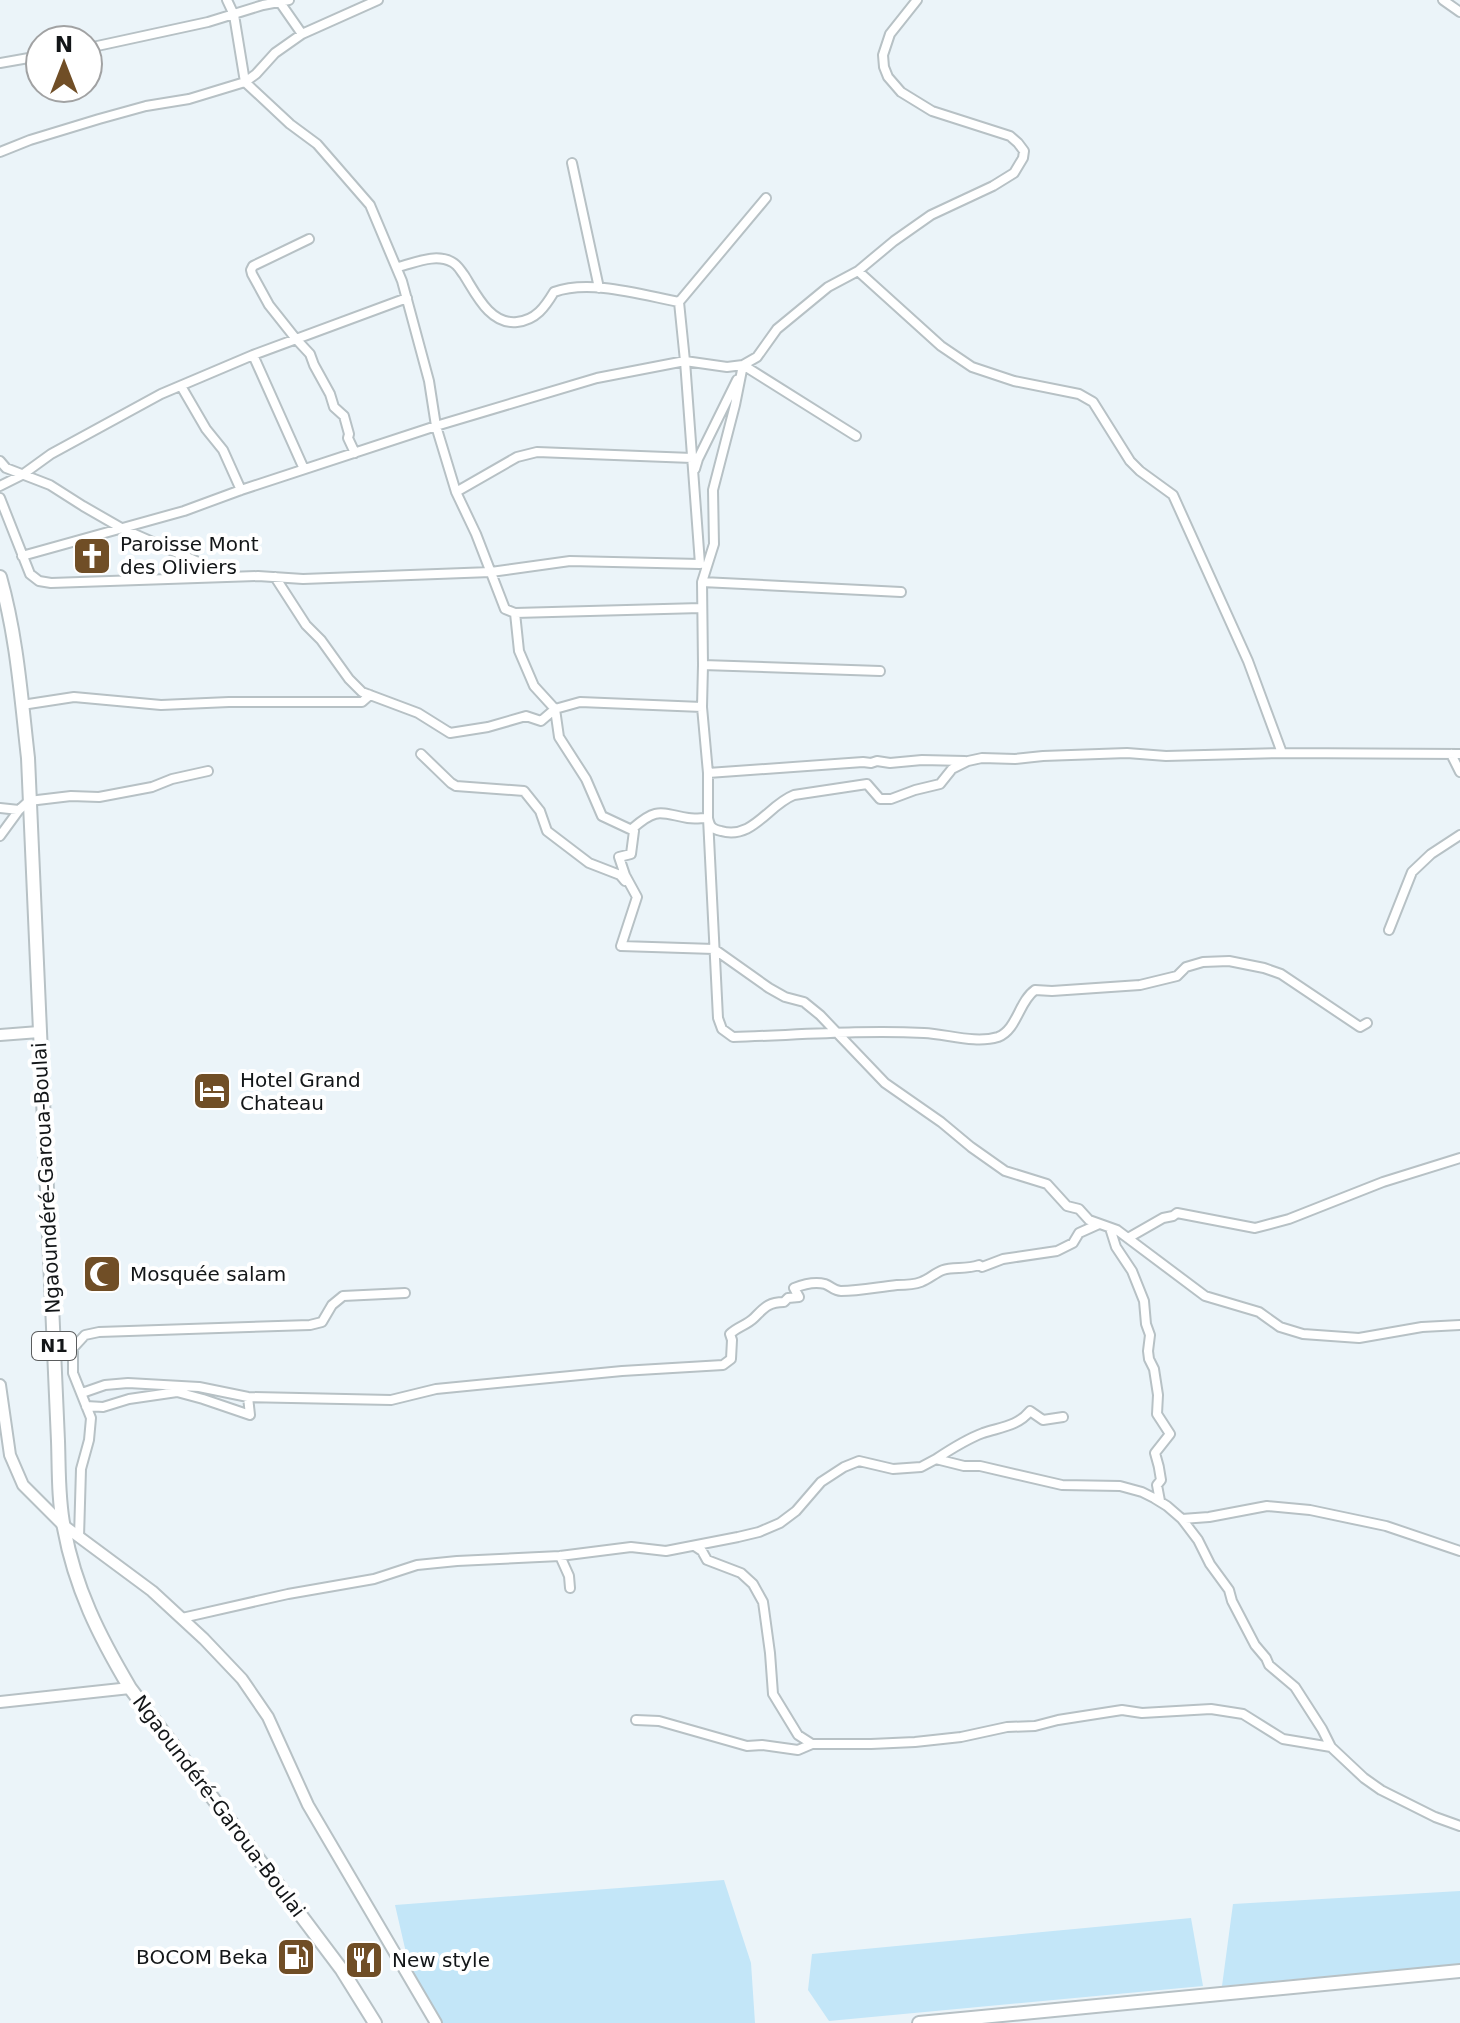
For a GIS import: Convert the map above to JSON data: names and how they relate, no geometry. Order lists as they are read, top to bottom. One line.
{"streets":{"main road":["Ngaoundéré-Garoua-Boulai","N1"]},"places":{"church":["Paroisse Mont des Oliviers"],"hotel":["Hotel Grand Chateau"],"mosque":["Mosquée salam"],"fuel station":["BOCOM Beka"],"restaurant":["New style"]},"north":"top"}
